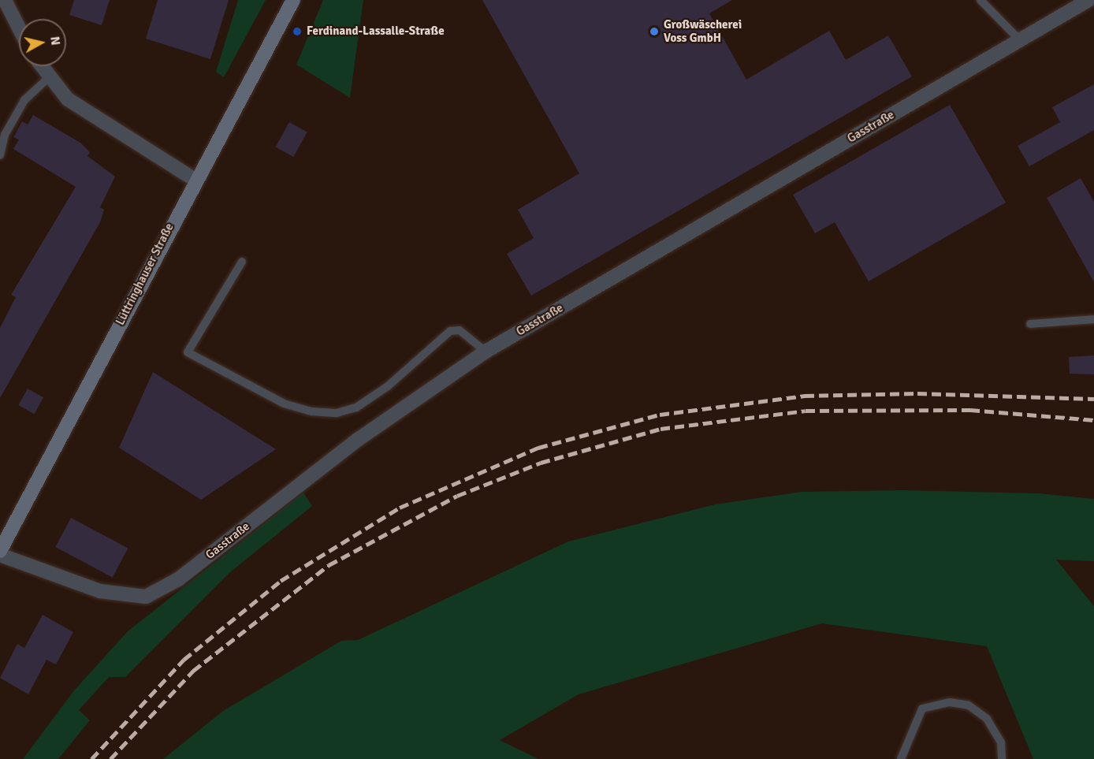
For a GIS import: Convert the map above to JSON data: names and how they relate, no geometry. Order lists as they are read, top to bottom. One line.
{"streets":{"main road":["Lüttringhauser Straße"],"street":["Gasstraße"]},"places":["Ferdinand-Lassalle-Straße","Großwäscherei Voss GmbH"],"north":"right"}
